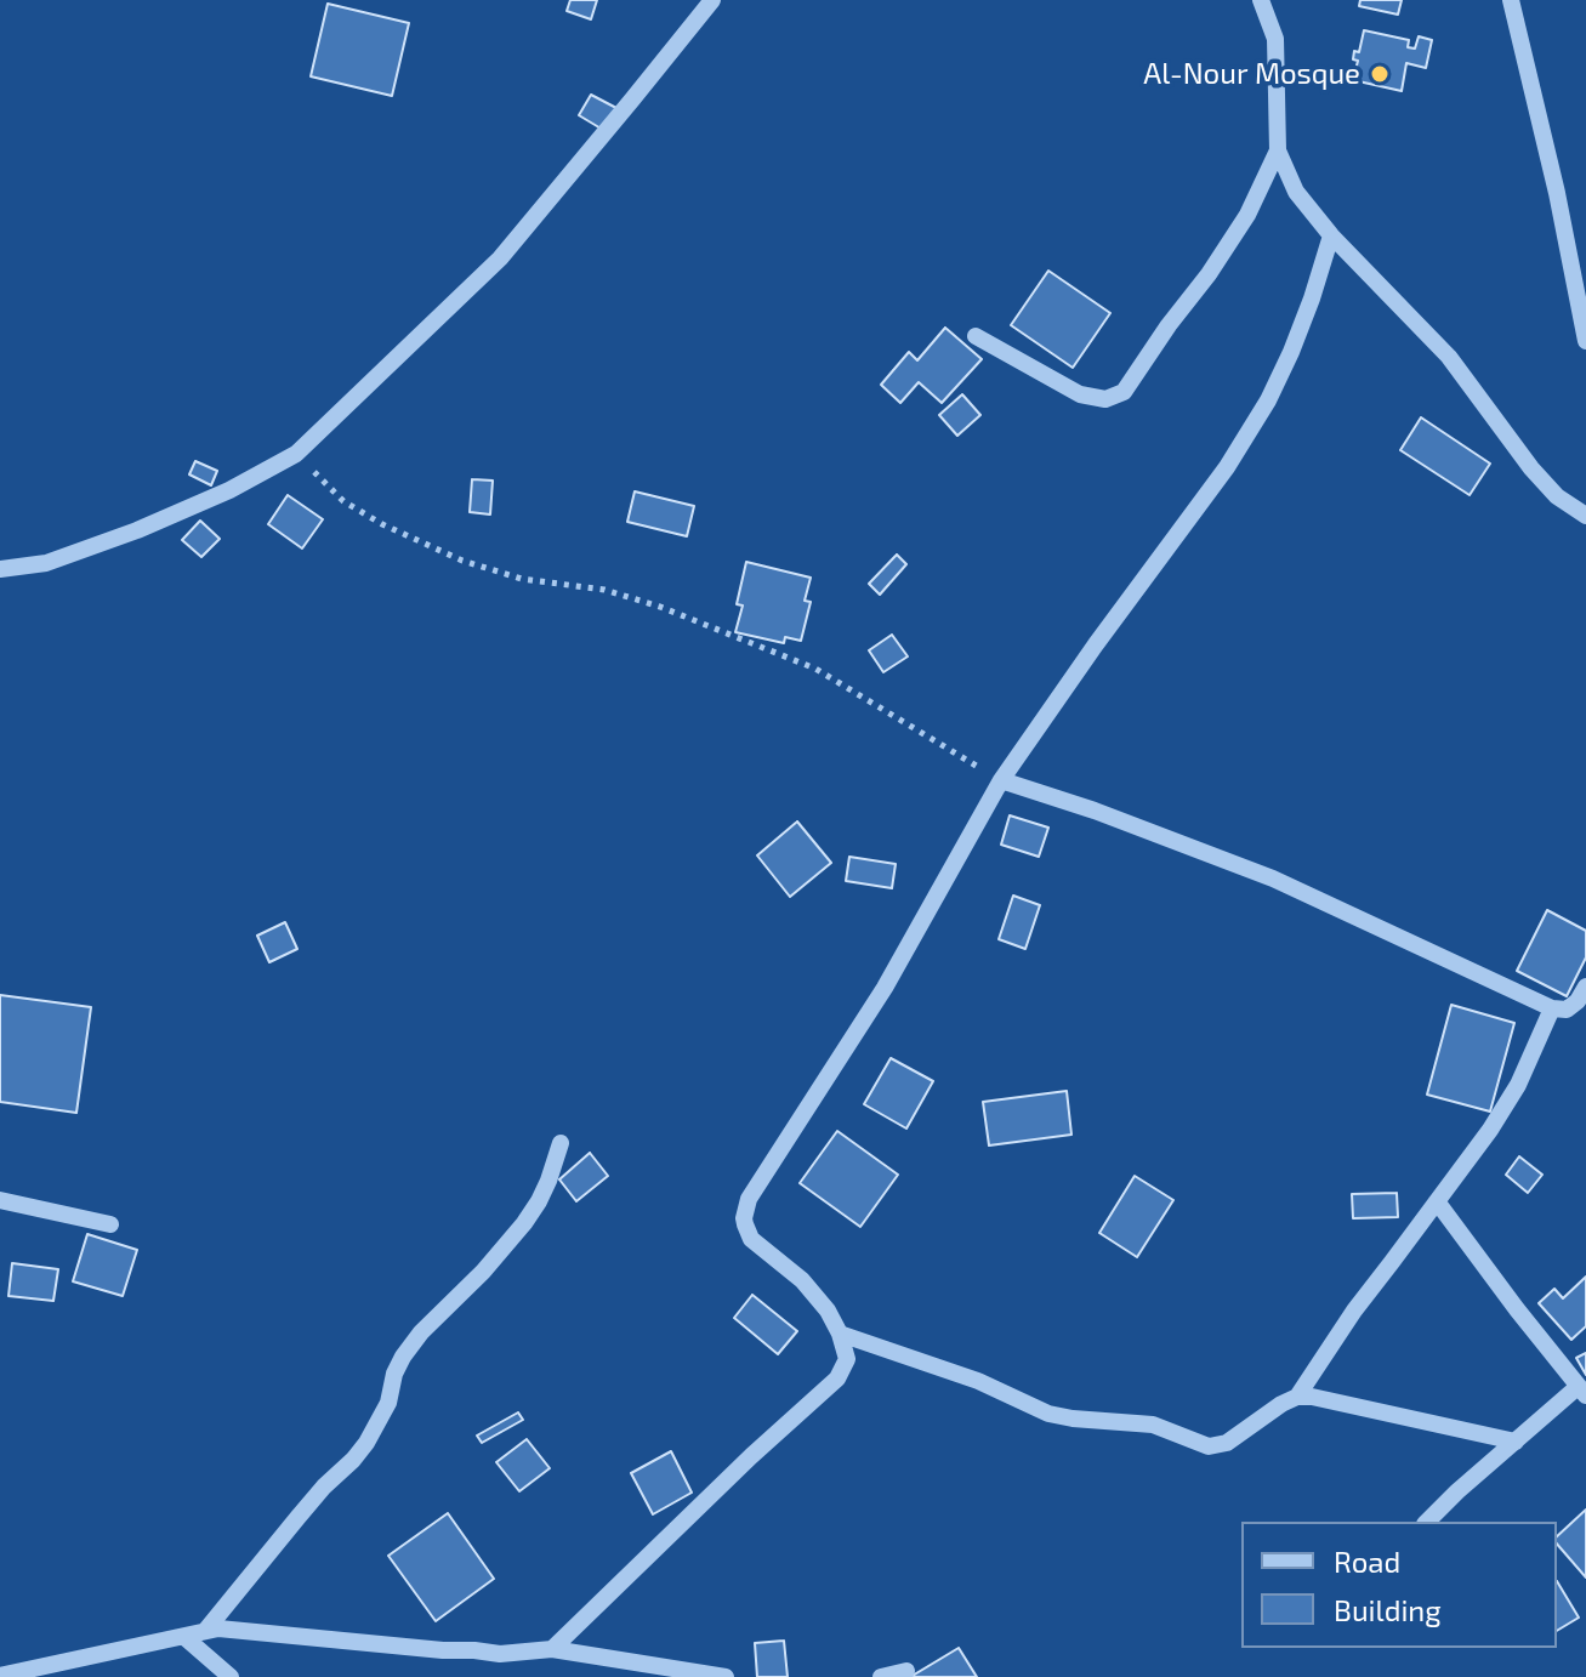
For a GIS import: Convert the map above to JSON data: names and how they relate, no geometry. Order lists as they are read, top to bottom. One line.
{"places":["Al-Nour Mosque"],"legend":["Road","Building"]}
